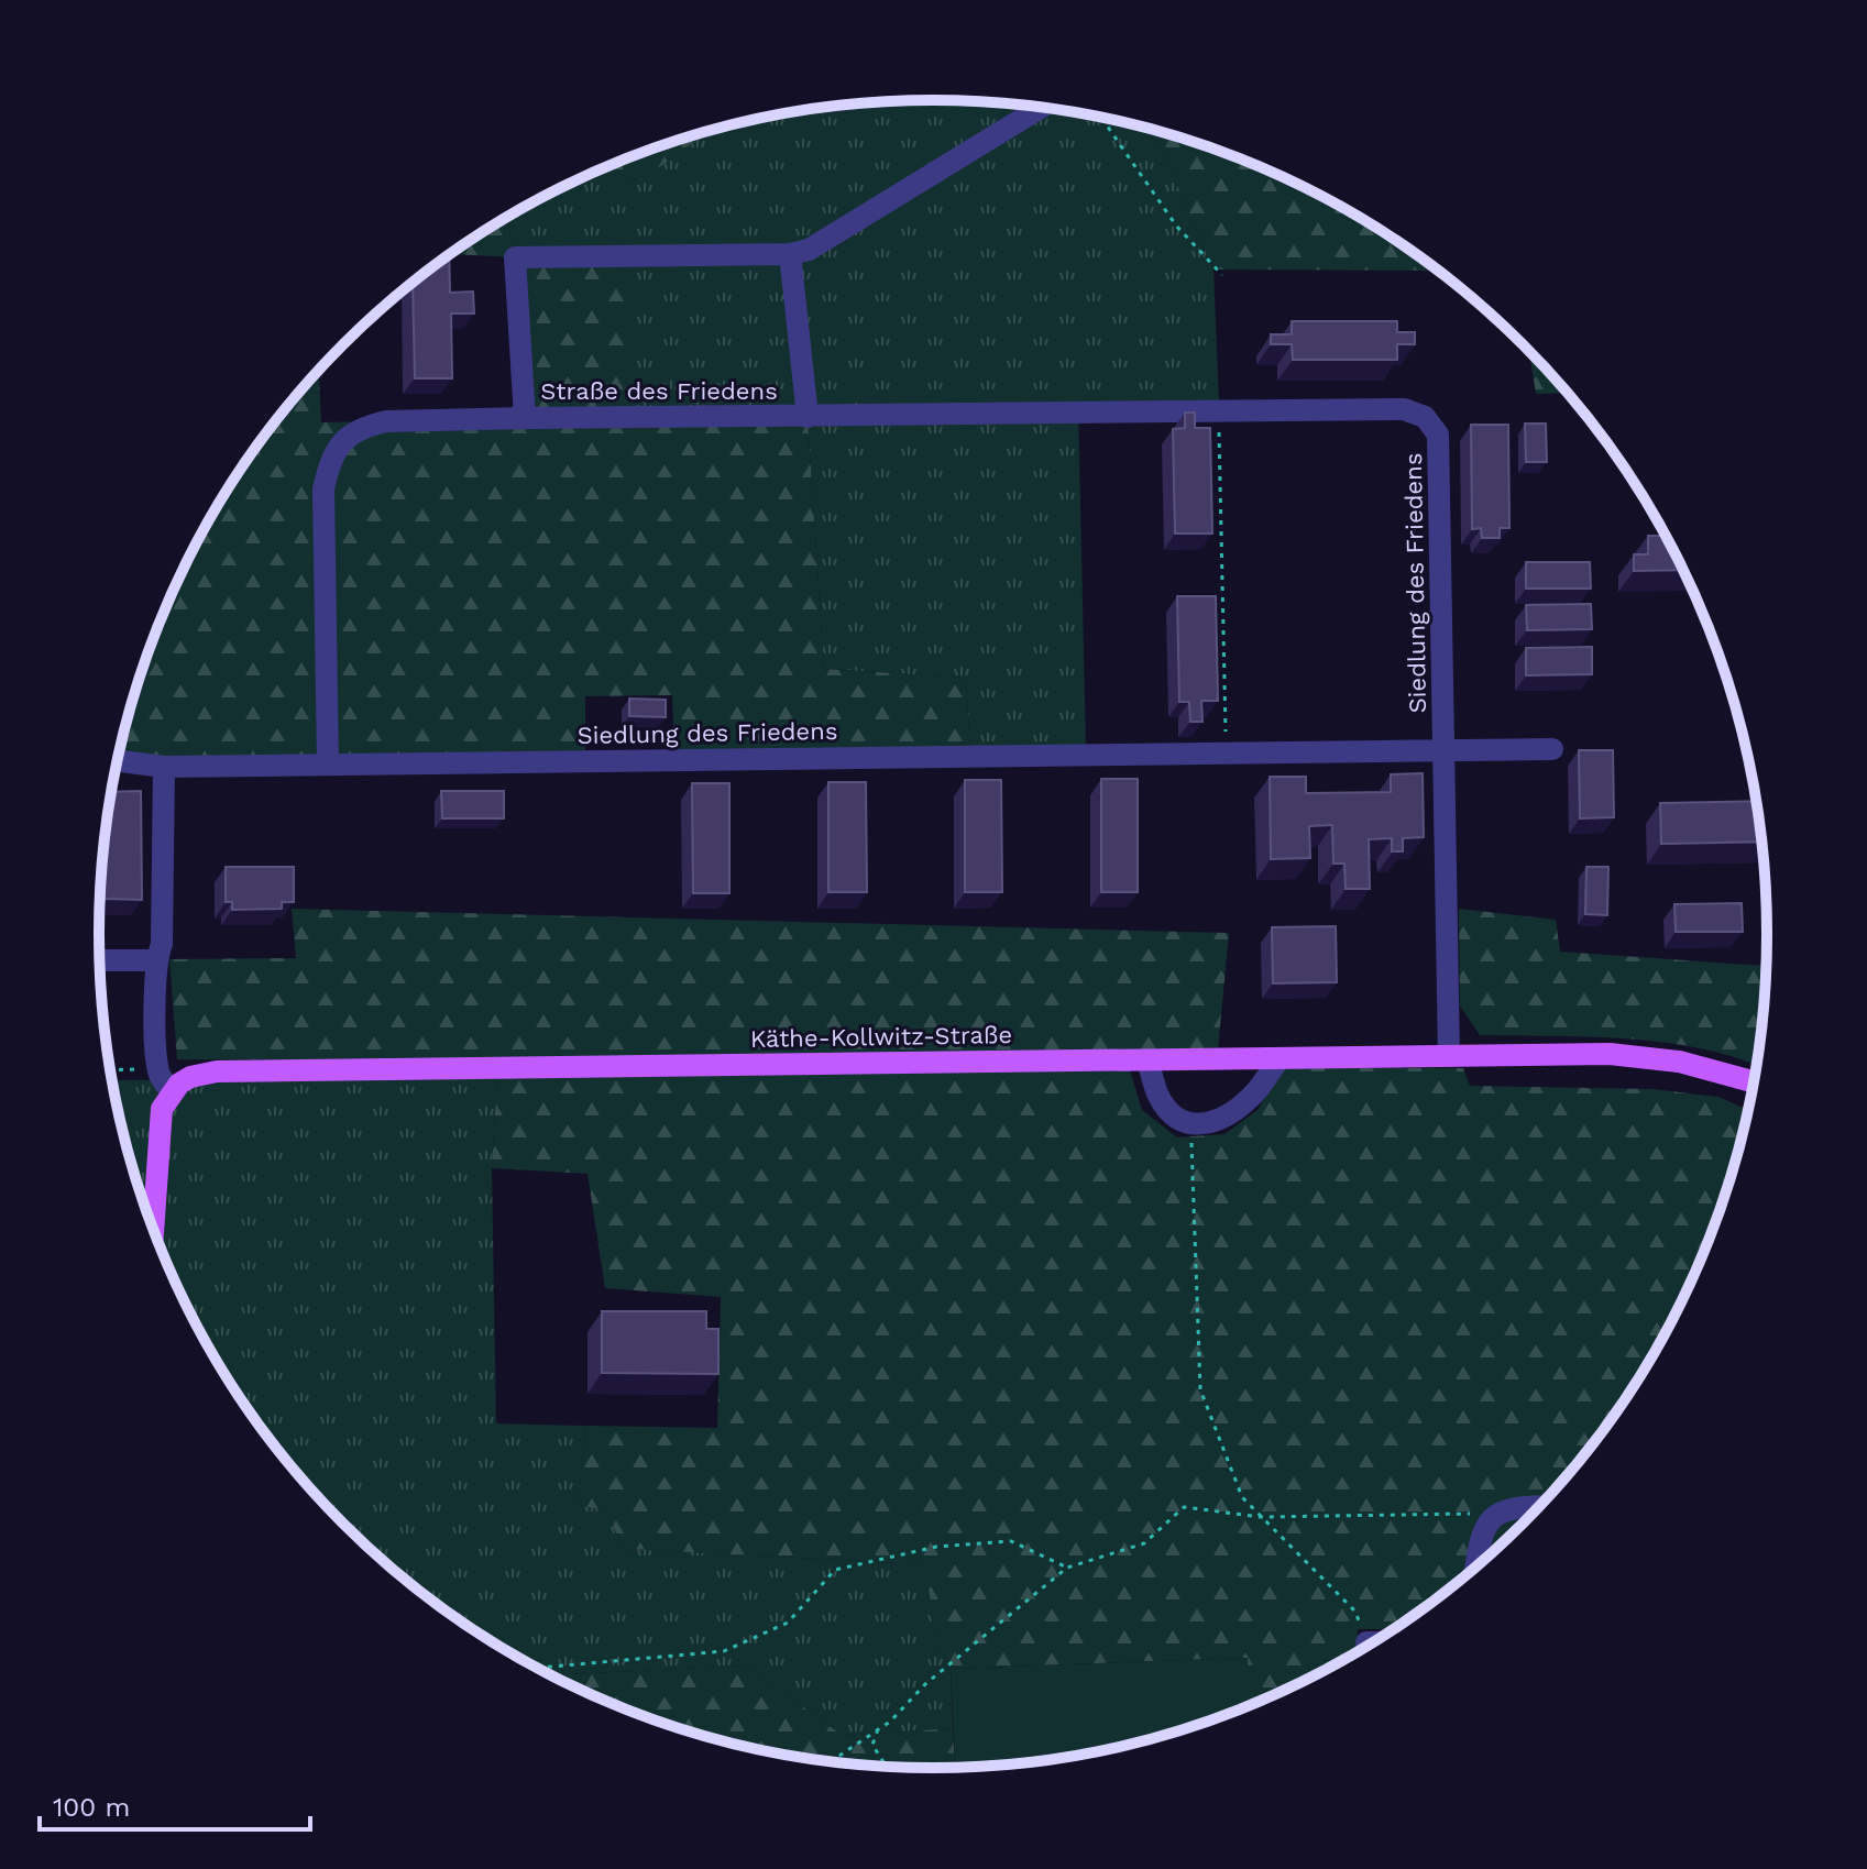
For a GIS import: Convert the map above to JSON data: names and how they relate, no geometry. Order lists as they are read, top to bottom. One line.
{"streets":{"main road":["Käthe-Kollwitz-Straße"],"street":["Straße des Friedens","Siedlung des Friedens"]},"crossings":[["Straße des Friedens","Siedlung des Friedens"],["Siedlung des Friedens","Käthe-Kollwitz-Straße"]],"scale_bar":"100 m"}
